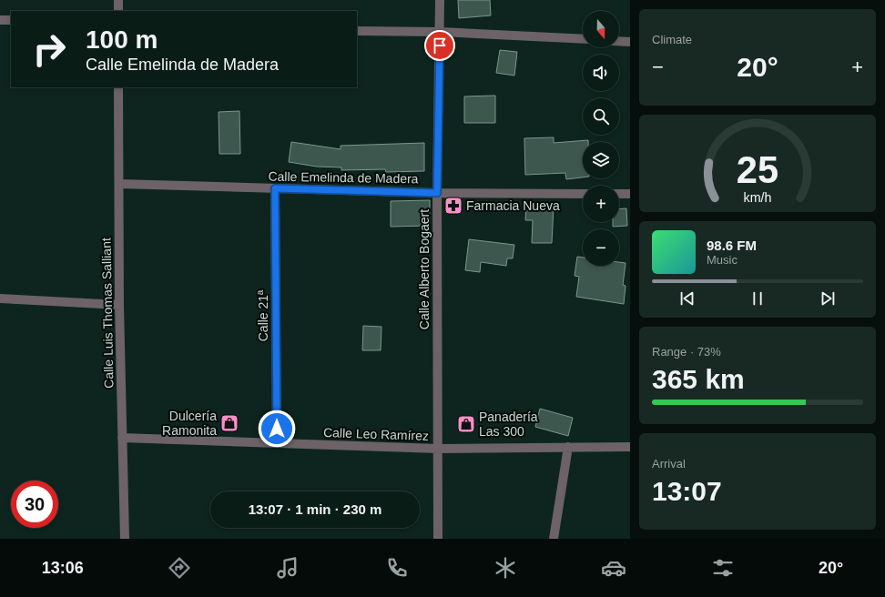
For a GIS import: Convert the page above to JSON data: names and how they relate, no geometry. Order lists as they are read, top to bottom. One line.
{"streets":{"street":["Calle Emelinda de Madera","Calle Alberto Bogaert","Calle Luis Thomas Salliant","Calle 21ª","Calle Leo Ramírez"]},"crossings":[["Calle Emelinda de Madera","Calle Alberto Bogaert"],["Calle Emelinda de Madera","Calle Luis Thomas Salliant"],["Calle Emelinda de Madera","Calle 21ª"],["Calle Alberto Bogaert","Calle Leo Ramírez"],["Calle Luis Thomas Salliant","Calle Leo Ramírez"],["Calle 21ª","Calle Leo Ramírez"]],"places":{"pharmacy":["Farmacia Nueva"],"shop":["Dulcería Ramonita","Panadería Las 300"]},"north":"bottom","page":{"tile":["Climate",["Range · 73%","365 km"],["Arrival","13:07"]],"map_buttons":["+","−"],"turn":["100 m","Calle Emelinda de Madera"],"heat":["−","20°","+"],"song":["98.6 FM","Music"],"limit":"30","trip":"13:07 · 1 min · 230 m","tabs":["13:06","20°"],"gauge":["25","km/h"]}}
